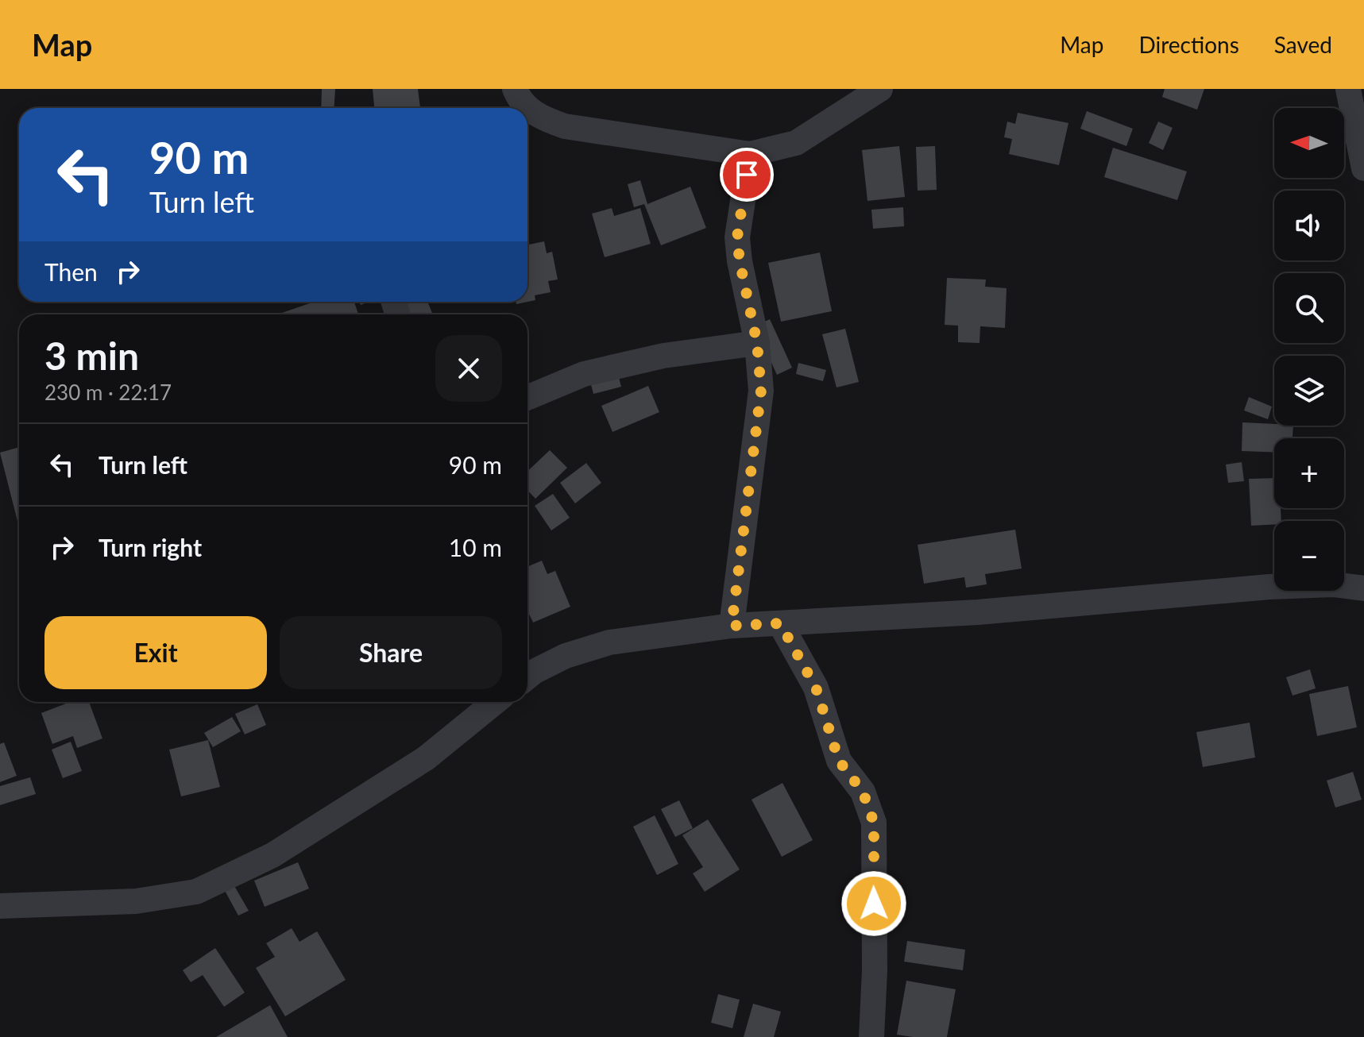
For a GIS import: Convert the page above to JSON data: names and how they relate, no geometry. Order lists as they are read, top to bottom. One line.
{"north":"left","page":{"header":"Map","nav":["Map","Directions","Saved"],"map_buttons":["+","−"],"turn":["90 m","Turn left"],"then":"Then","heading":["3 min","230 m · 22:17"],"list":[{"name":"Turn left","value":"90 m"},{"name":"Turn right","value":"10 m"}],"buttons":["Exit","Share"]}}
